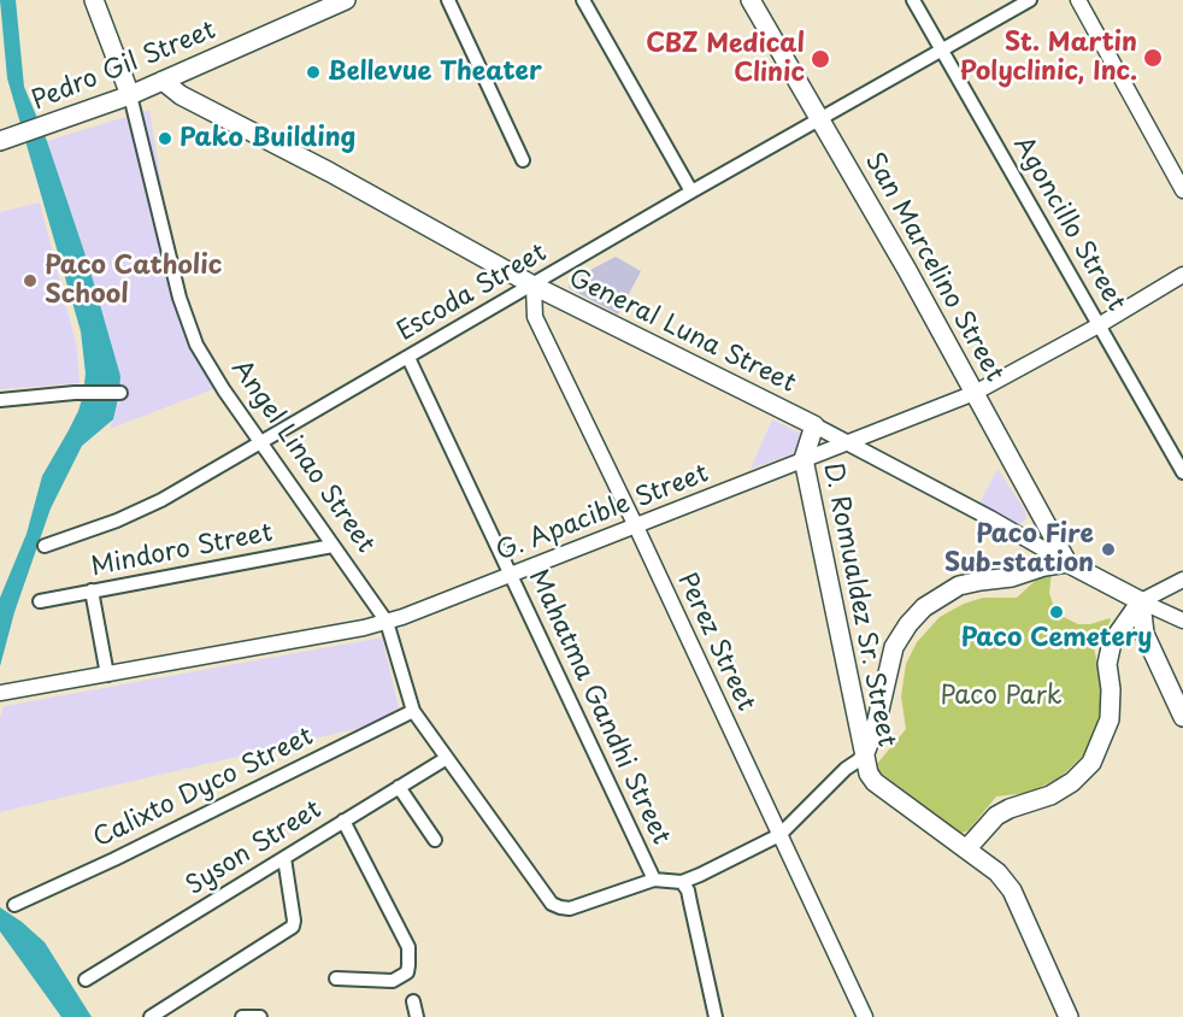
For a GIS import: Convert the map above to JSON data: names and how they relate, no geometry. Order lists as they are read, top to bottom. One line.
{"streets":{"main road":["Pedro Gil Street","San Marcelino Street","General Luna Street","Angel Linao Street","D. Romualdez Sr. Street"],"street":["Agoncillo Street","Escoda Street","G. Apacible Street","Mindoro Street","Perez Street","Mahatma Gandhi Street","Calixto Dyco Street","Syson Street"]},"crossings":[["Pedro Gil Street","General Luna Street"],["Pedro Gil Street","Angel Linao Street"],["Agoncillo Street","Escoda Street"],["Agoncillo Street","G. Apacible Street"],["San Marcelino Street","Escoda Street"],["San Marcelino Street","General Luna Street"],["San Marcelino Street","G. Apacible Street"],["Escoda Street","General Luna Street"],["Escoda Street","Angel Linao Street"],["Escoda Street","Perez Street"],["Escoda Street","Mahatma Gandhi Street"],["General Luna Street","G. Apacible Street"],["General Luna Street","D. Romualdez Sr. Street"],["General Luna Street","Perez Street"],["Angel Linao Street","G. Apacible Street"],["Angel Linao Street","Mindoro Street"],["Angel Linao Street","Mahatma Gandhi Street"],["Angel Linao Street","Calixto Dyco Street"],["Angel Linao Street","Syson Street"],["G. Apacible Street","D. Romualdez Sr. Street"],["G. Apacible Street","Perez Street"],["G. Apacible Street","Mahatma Gandhi Street"]],"parks":["Paco Park"],"places":["St. Martin Polyclinic, Inc.","CBZ Medical Clinic","Bellevue Theater","Pako Building","Paco Catholic School","Paco Fire Sub-station","Paco Cemetery"]}
